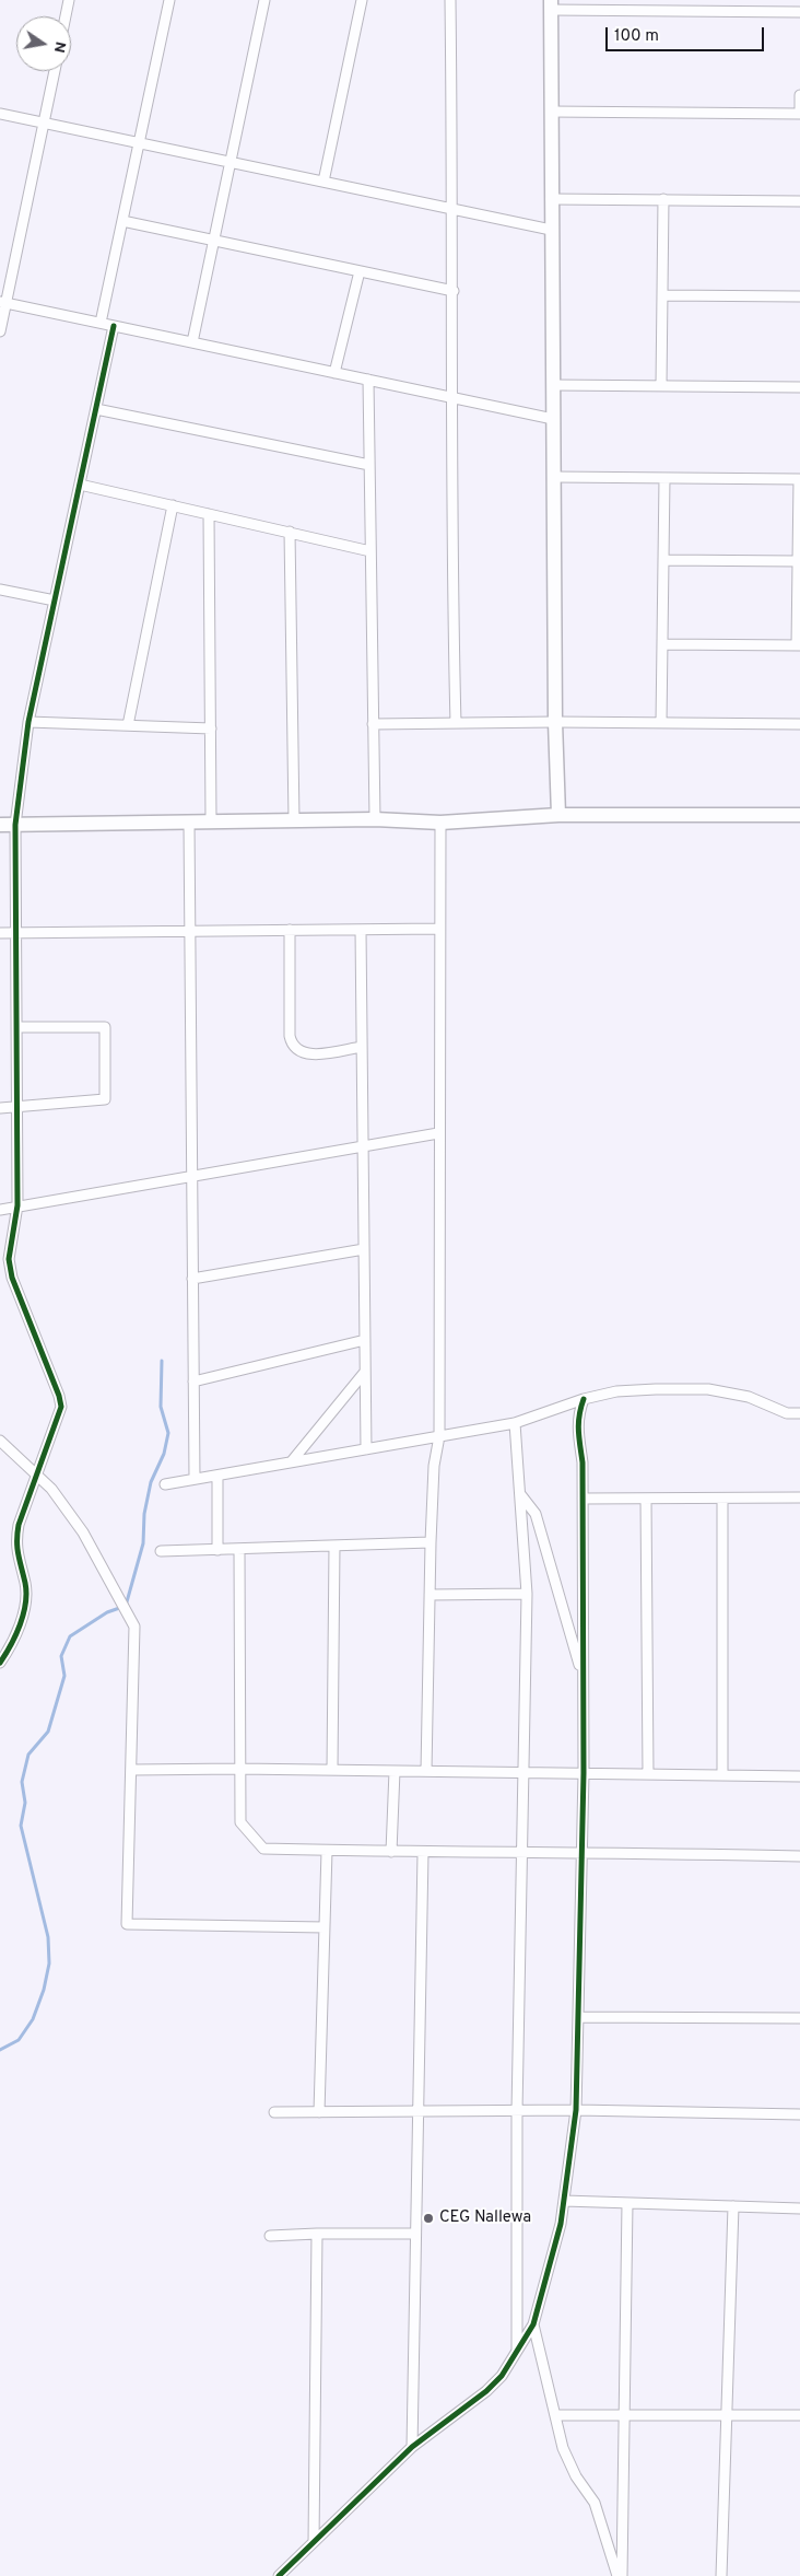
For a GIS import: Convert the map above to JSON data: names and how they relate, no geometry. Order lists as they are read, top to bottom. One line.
{"places":["CEG Nallewa"],"scale_bar":"100 m","north":"right"}
